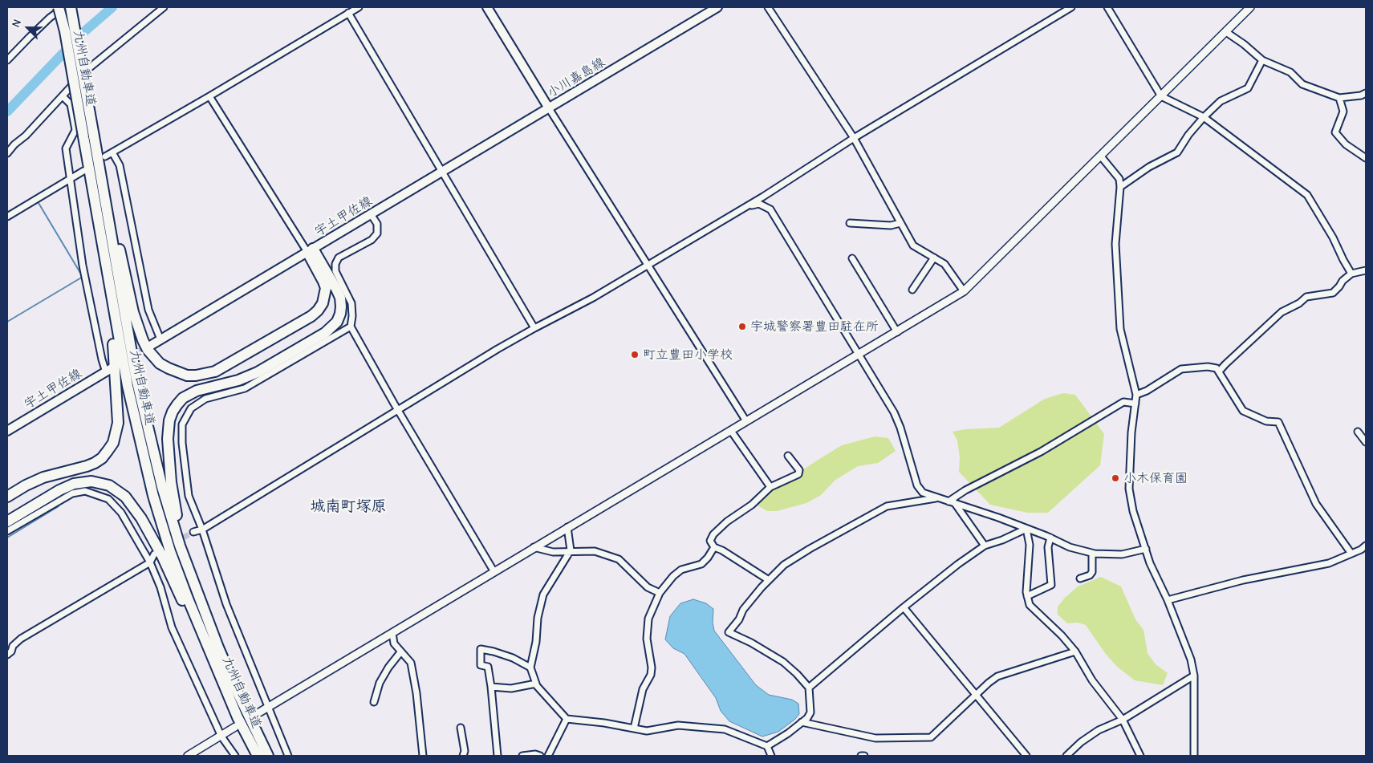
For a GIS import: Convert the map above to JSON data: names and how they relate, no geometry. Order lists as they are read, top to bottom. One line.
{"streets":{"highway":["九州自動車道"],"main road":["小川嘉島線","宇土甲佐線"]},"crossings":[["小川嘉島線","宇土甲佐線"]],"districts":["城南町塚原"],"places":["宇城警察署豊田駐在所","町立豊田小学校","小木保育園"],"north":"top left"}
